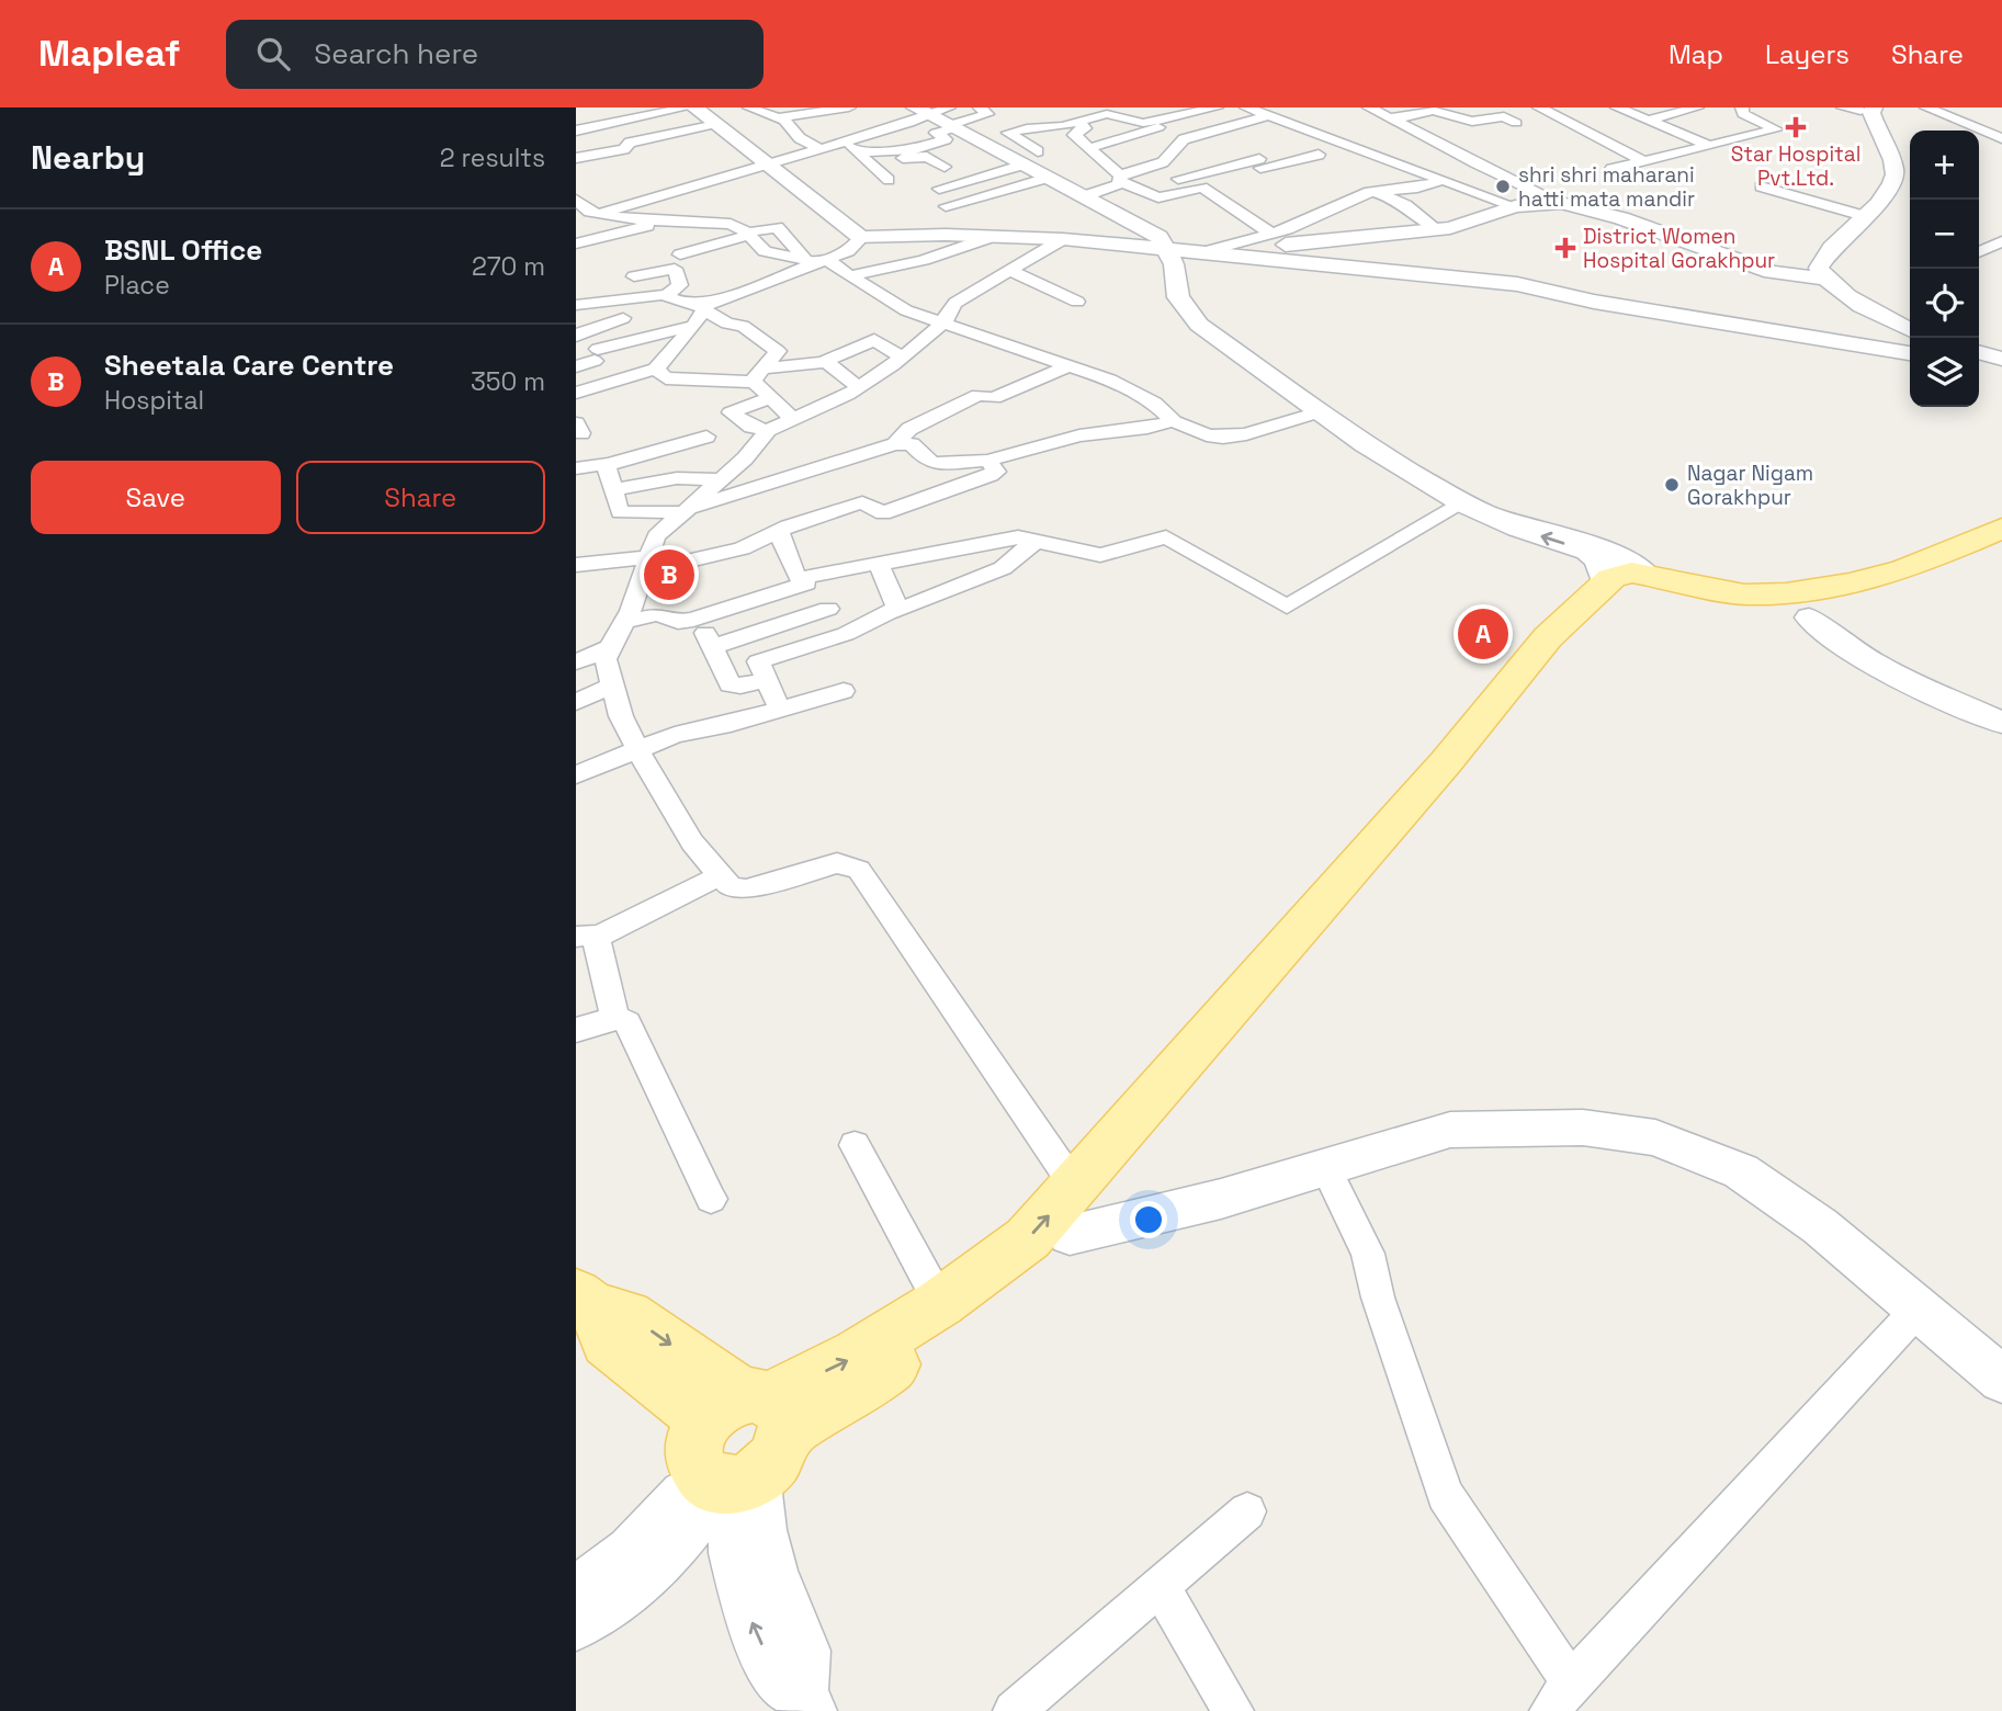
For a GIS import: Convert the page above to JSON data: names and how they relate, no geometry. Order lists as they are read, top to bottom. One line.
{"places":{"health":["Star Hospital Pvt.Ltd.","District Women Hospital Gorakhpur"],"other":["shri shri maharani hatti mata mandir","Nagar Nigam Gorakhpur"]},"page":{"header":"Mapleaf","search":"Search here","nav":["Map","Layers","Share"],"heading":["Nearby","2 results"],"map_buttons":["+","−"],"list":[{"mark":"A","name":"BSNL Office","note":"Place","value":"270 m"},{"mark":"B","name":"Sheetala Care Centre","note":"Hospital","value":"350 m"}],"buttons":["Save","Share"],"pins":["B","A"]}}
